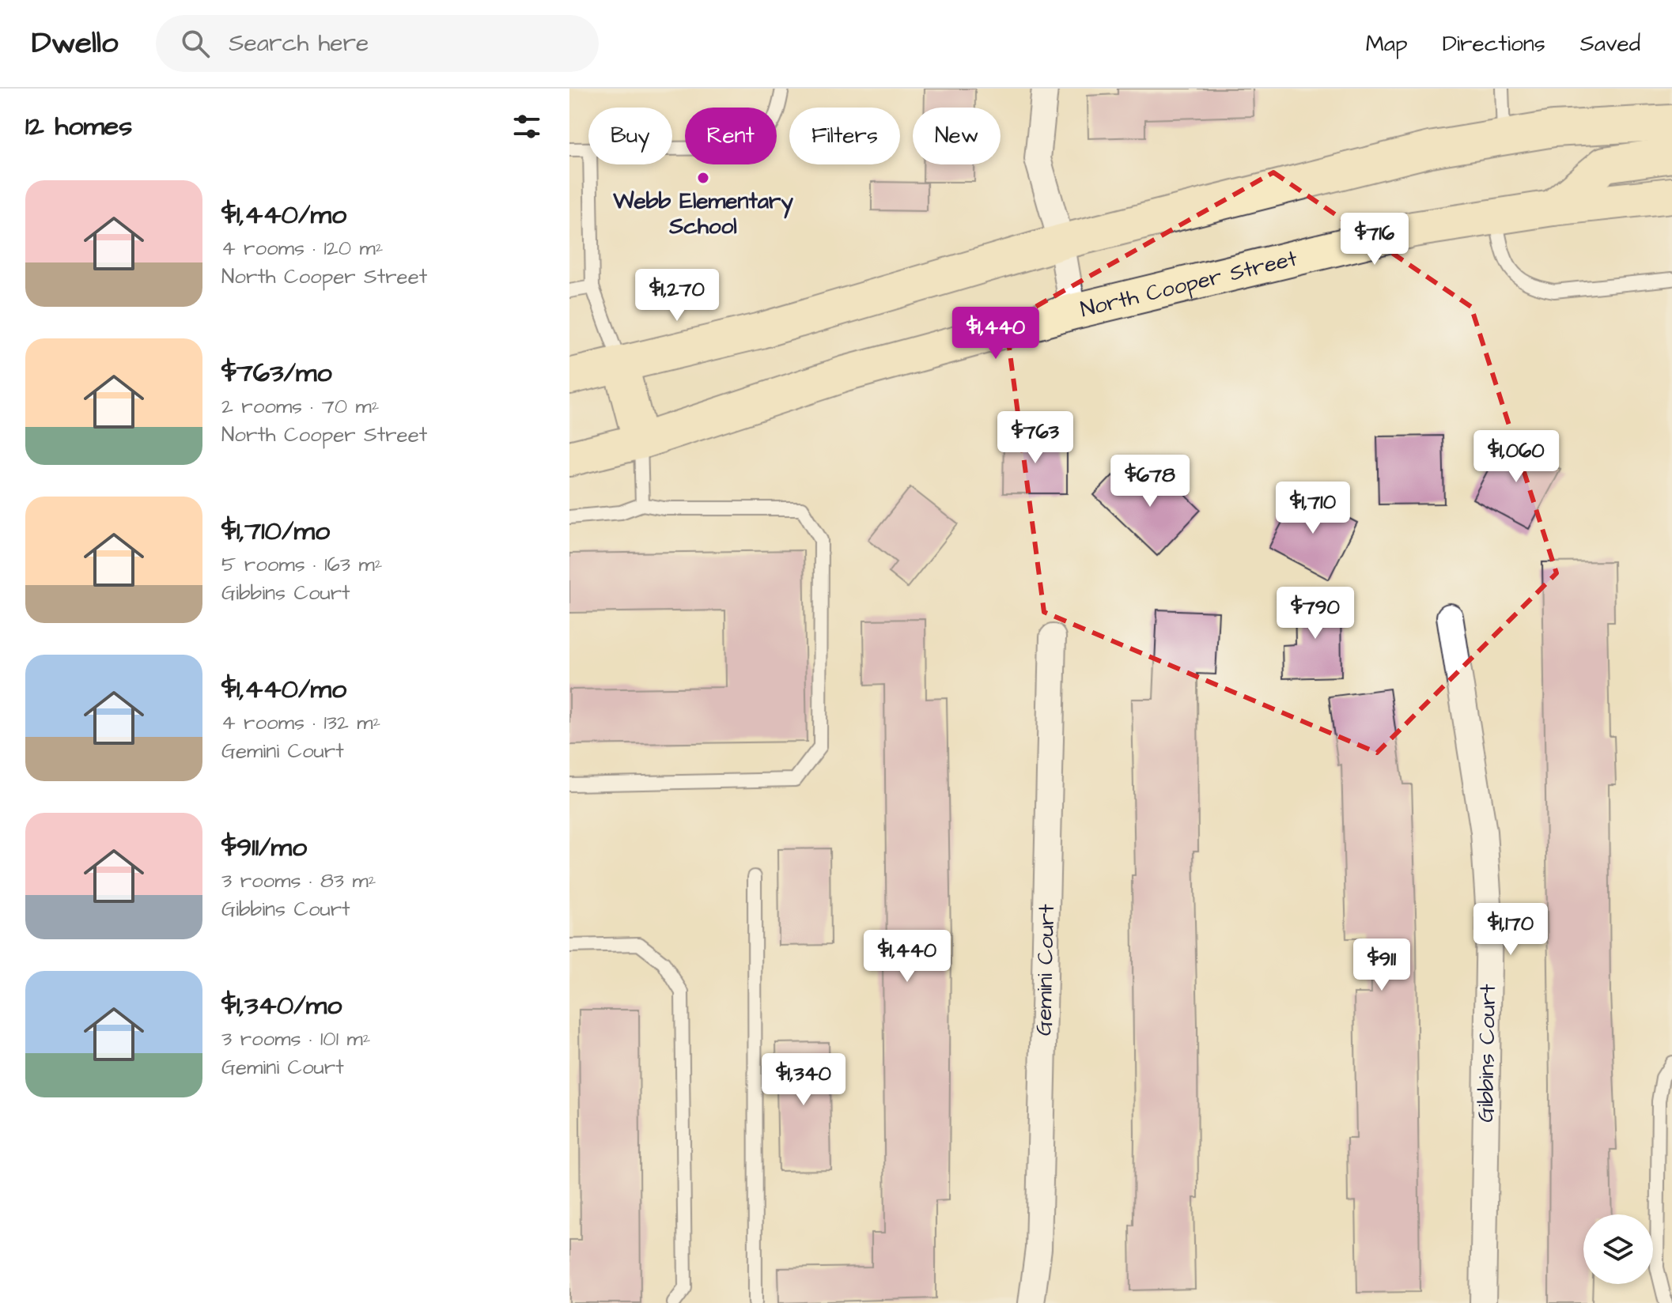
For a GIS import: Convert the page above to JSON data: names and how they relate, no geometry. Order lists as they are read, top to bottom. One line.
{"streets":{"main road":["North Cooper Street"],"street":["Gemini Court","Gibbins Court"]},"places":["Webb Elementary School"],"page":{"header":"Dwello","search":"Search here","nav":["Map","Directions","Saved"],"heading":"12 homes","chip":["Buy","Rent","Filters","New"],"list":[{"name":"$1,440/mo","note":"4 rooms · 120 m² · North Cooper Street"},{"name":"$763/mo","note":"2 rooms · 70 m² · North Cooper Street"},{"name":"$1,710/mo","note":"5 rooms · 163 m² · Gibbins Court"},{"name":"$1,440/mo","note":"4 rooms · 132 m² · Gemini Court"},{"name":"$911/mo","note":"3 rooms · 83 m² · Gibbins Court"},{"name":"$1,340/mo","note":"3 rooms · 101 m² · Gemini Court"}],"price":["$716","$1,270","$1,440","$763","$1,060","$678","$1,710","$790","$1,170","$1,440","$911","$1,340"]}}
